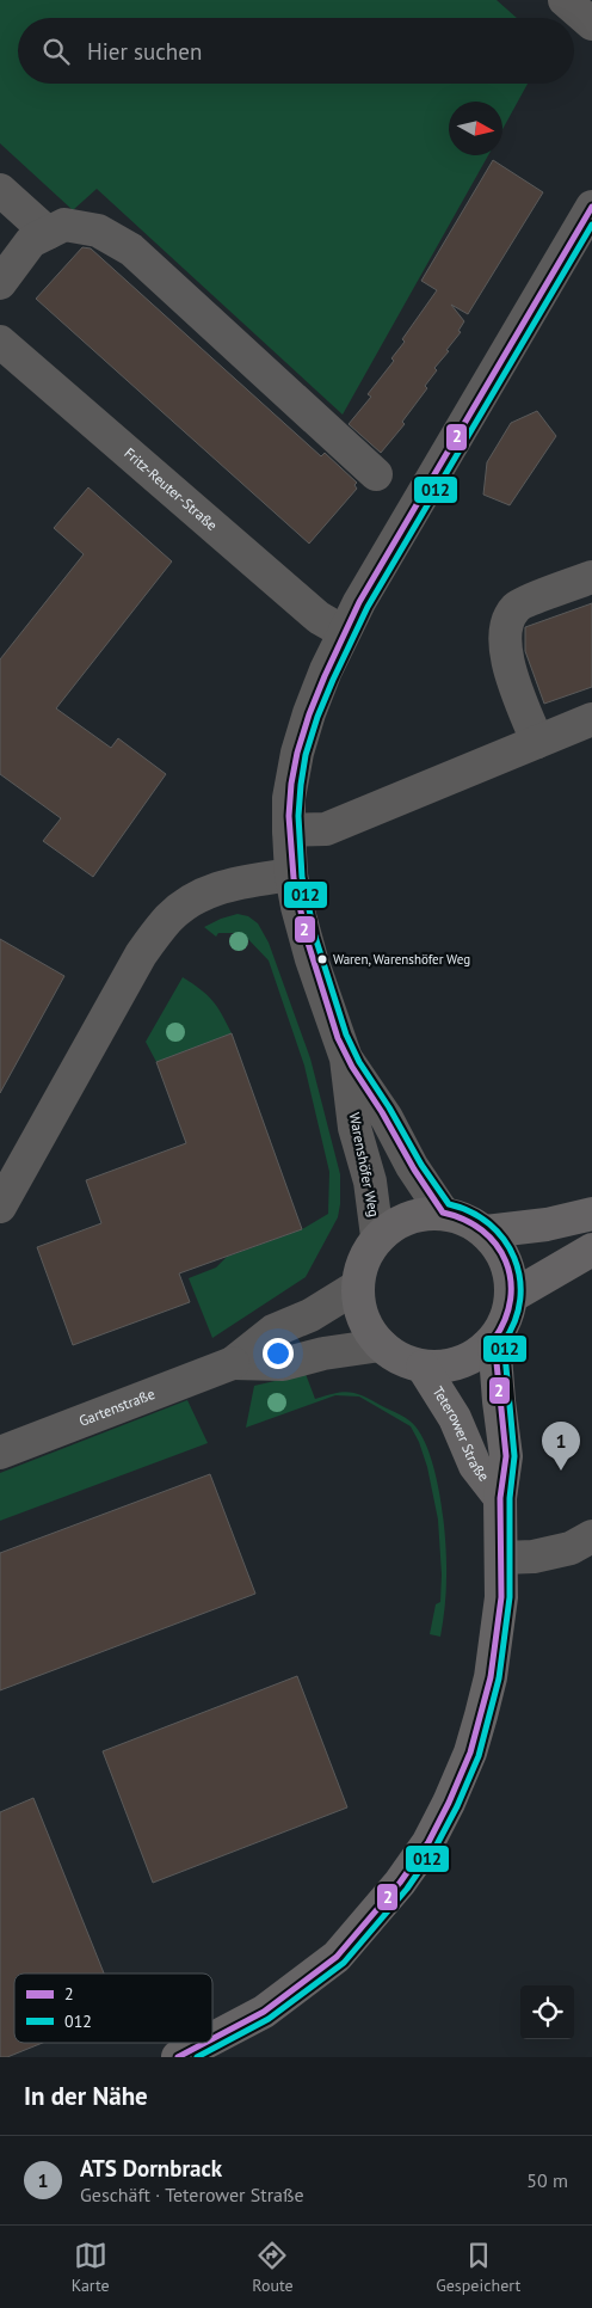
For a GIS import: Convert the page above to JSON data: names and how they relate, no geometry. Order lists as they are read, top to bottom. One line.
{"streets":{"main road":["Teterower Straße"],"street":["Fritz-Reuter-Straße","Warenshöfer Weg","Gartenstraße"]},"crossings":[["Fritz-Reuter-Straße","Warenshöfer Weg"],["Warenshöfer Weg","Gartenstraße"],["Warenshöfer Weg","Teterower Straße"],["Gartenstraße","Teterower Straße"]],"places":["Waren, Warenshöfer Weg"],"lines":["transit line 2","transit line 012"],"legend":["2","012"],"north":"right","page":{"search":"Hier suchen","pins":"1","heading":"In der Nähe","list":[{"mark":"1","name":"ATS Dornbrack","note":"Geschäft · Teterower Straße","value":"50 m"}],"nav":["Karte","Route","Gespeichert"]}}
